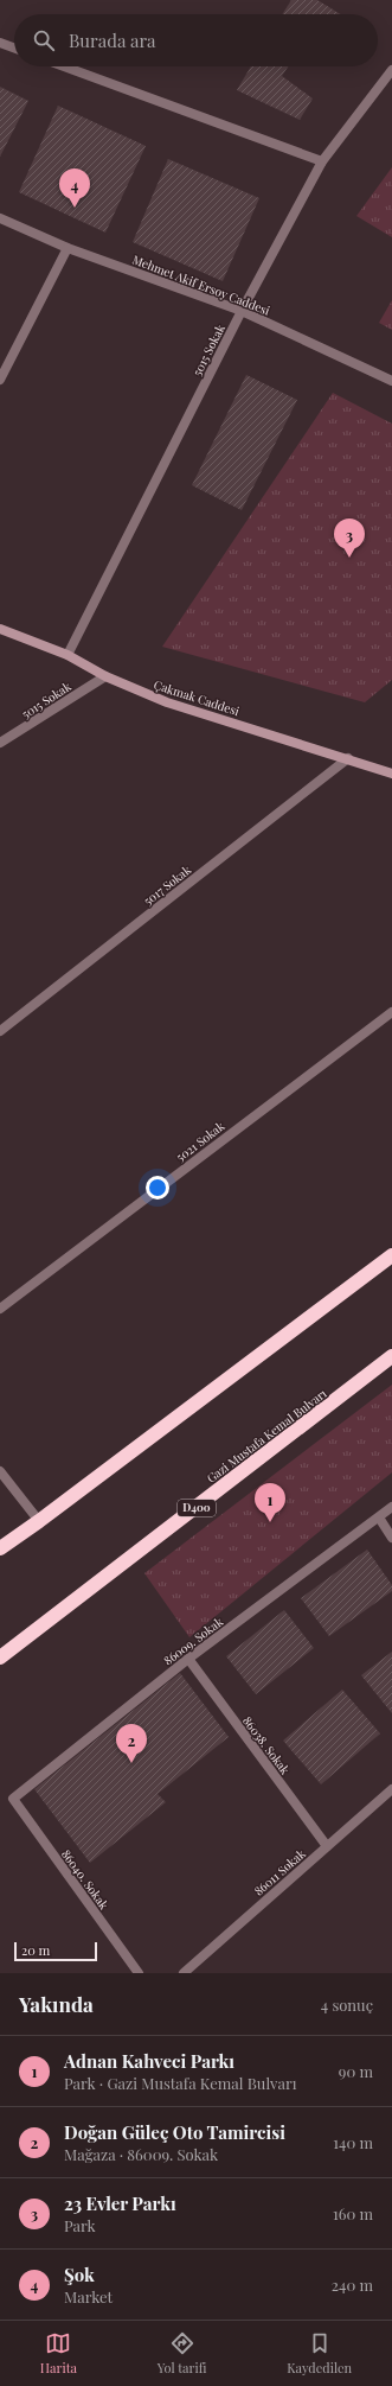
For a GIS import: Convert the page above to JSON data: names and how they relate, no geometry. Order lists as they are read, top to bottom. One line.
{"streets":{"highway":["Gazi Mustafa Kemal Bulvarı","D400"],"street":["Mehmet Akif Ersoy Caddesi","5015 Sokak","Çakmak Caddesi","5017 Sokak","5021 Sokak","86009. Sokak","86038. Sokak","86011 Sokak","86040. Sokak"]},"crossings":[["Mehmet Akif Ersoy Caddesi","5015 Sokak"],["5015 Sokak","Çakmak Caddesi"],["Çakmak Caddesi","5017 Sokak"],["86009. Sokak","86038. Sokak"],["86009. Sokak","86040. Sokak"],["86038. Sokak","86011 Sokak"]],"scale_bar":"20 m","page":{"search":"Burada ara","pins":["4","3","1","2"],"scale":"20 m","heading":["Yakında","4 sonuç"],"list":[{"mark":"1","name":"Adnan Kahveci Parkı","note":"Park · Gazi Mustafa Kemal Bulvarı","value":"90 m"},{"mark":"2","name":"Doğan Güleç Oto Tamircisi","note":"Mağaza · 86009. Sokak","value":"140 m"},{"mark":"3","name":"23 Evler Parkı","note":"Park","value":"160 m"},{"mark":"4","name":"Şok","note":"Market","value":"240 m"}],"nav":["Harita","Yol tarifi","Kaydedilen"]}}
